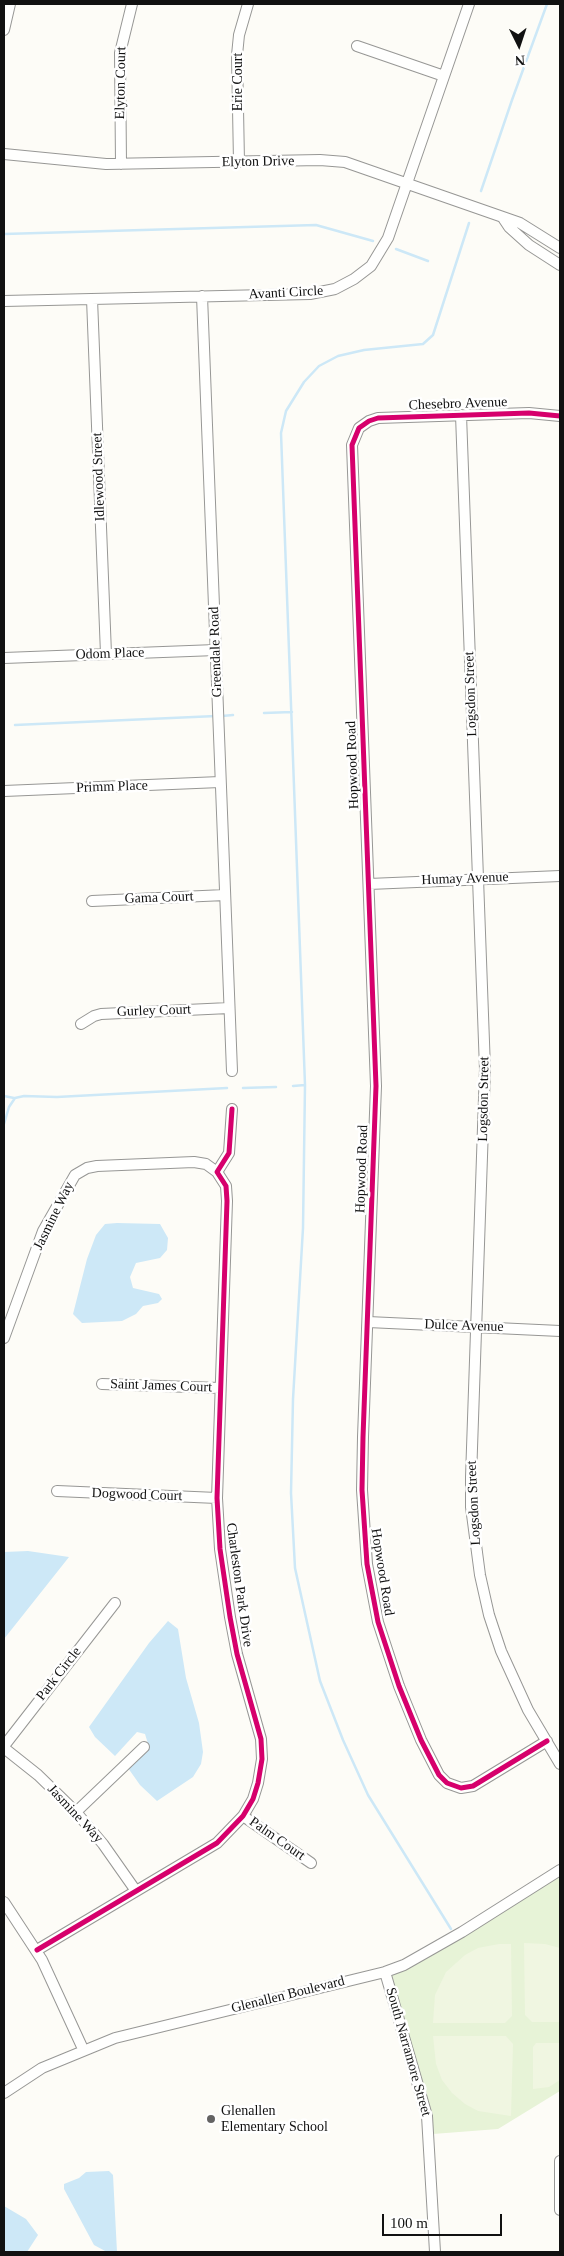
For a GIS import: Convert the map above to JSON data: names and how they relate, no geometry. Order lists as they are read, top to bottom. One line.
{"streets":{"street":["Erie Court","Elyton Court","Elyton Drive","Avanti Circle","Chesebro Avenue","Idlewood Street","Greendale Road","Odom Place","Logsdon Street","Hopwood Road","Primm Place","Humay Avenue","Gama Court","Gurley Court","Jasmine Way","Dulce Avenue","Saint James Court","Dogwood Court","Charleston Park Drive","Park Circle","Palm Court","Glenallen Boulevard","South Narramore Street"]},"crossings":[["Erie Court","Elyton Drive"],["Elyton Court","Elyton Drive"],["Elyton Drive","Avanti Circle"],["Avanti Circle","Idlewood Street"],["Avanti Circle","Greendale Road"],["Chesebro Avenue","Logsdon Street"],["Chesebro Avenue","Hopwood Road"],["Idlewood Street","Odom Place"],["Greendale Road","Odom Place"],["Greendale Road","Primm Place"],["Greendale Road","Gama Court"],["Greendale Road","Gurley Court"],["Logsdon Street","Hopwood Road"],["Logsdon Street","Humay Avenue"],["Logsdon Street","Dulce Avenue"],["Hopwood Road","Humay Avenue"],["Hopwood Road","Dulce Avenue"],["Jasmine Way","Charleston Park Drive"],["Jasmine Way","Park Circle"],["Saint James Court","Charleston Park Drive"],["Dogwood Court","Charleston Park Drive"],["Charleston Park Drive","Palm Court"],["Glenallen Boulevard","South Narramore Street"]],"places":["Glenallen Elementary School"],"scale_bar":"100 m","north":"bottom"}
